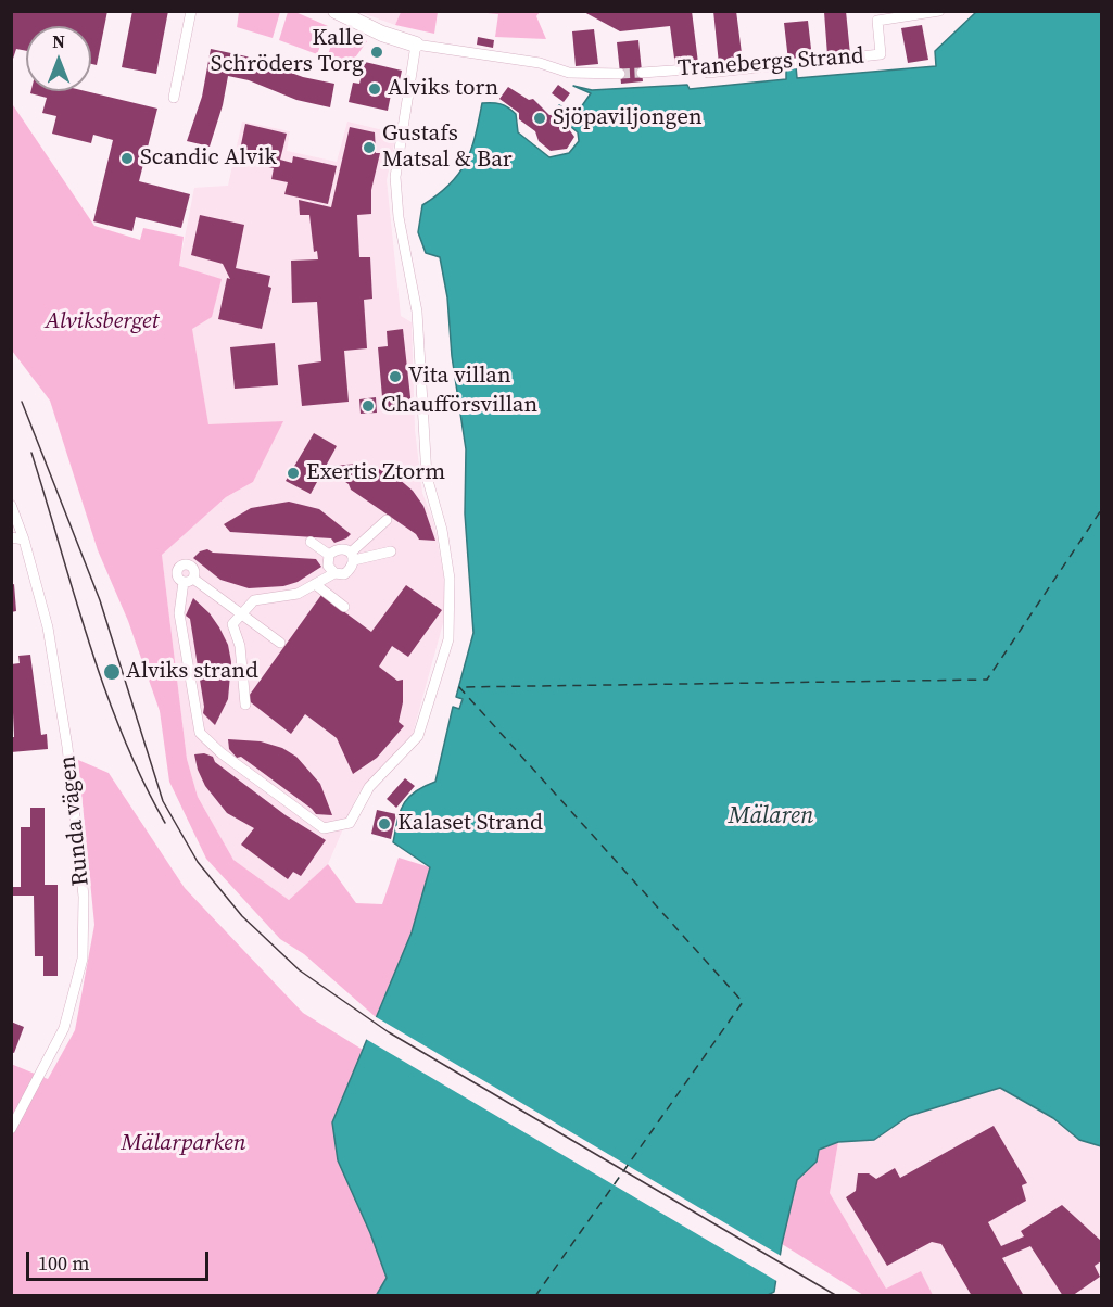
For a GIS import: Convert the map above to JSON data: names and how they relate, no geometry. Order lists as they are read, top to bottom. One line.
{"streets":{"street":["Tranebergs Strand","Runda vägen"]},"water":["Mälaren"],"parks":["Alviksberget","Mälarparken"],"places":["Kalle Schröders Torg","Alviks torn","Sjöpaviljongen","Gustafs Matsal & Bar","Scandic Alvik","Vita villan","Chaufförsvillan","Exertis Ztorm","Alviks strand","Kalaset Strand"],"scale_bar":"100 m","north":"top"}
